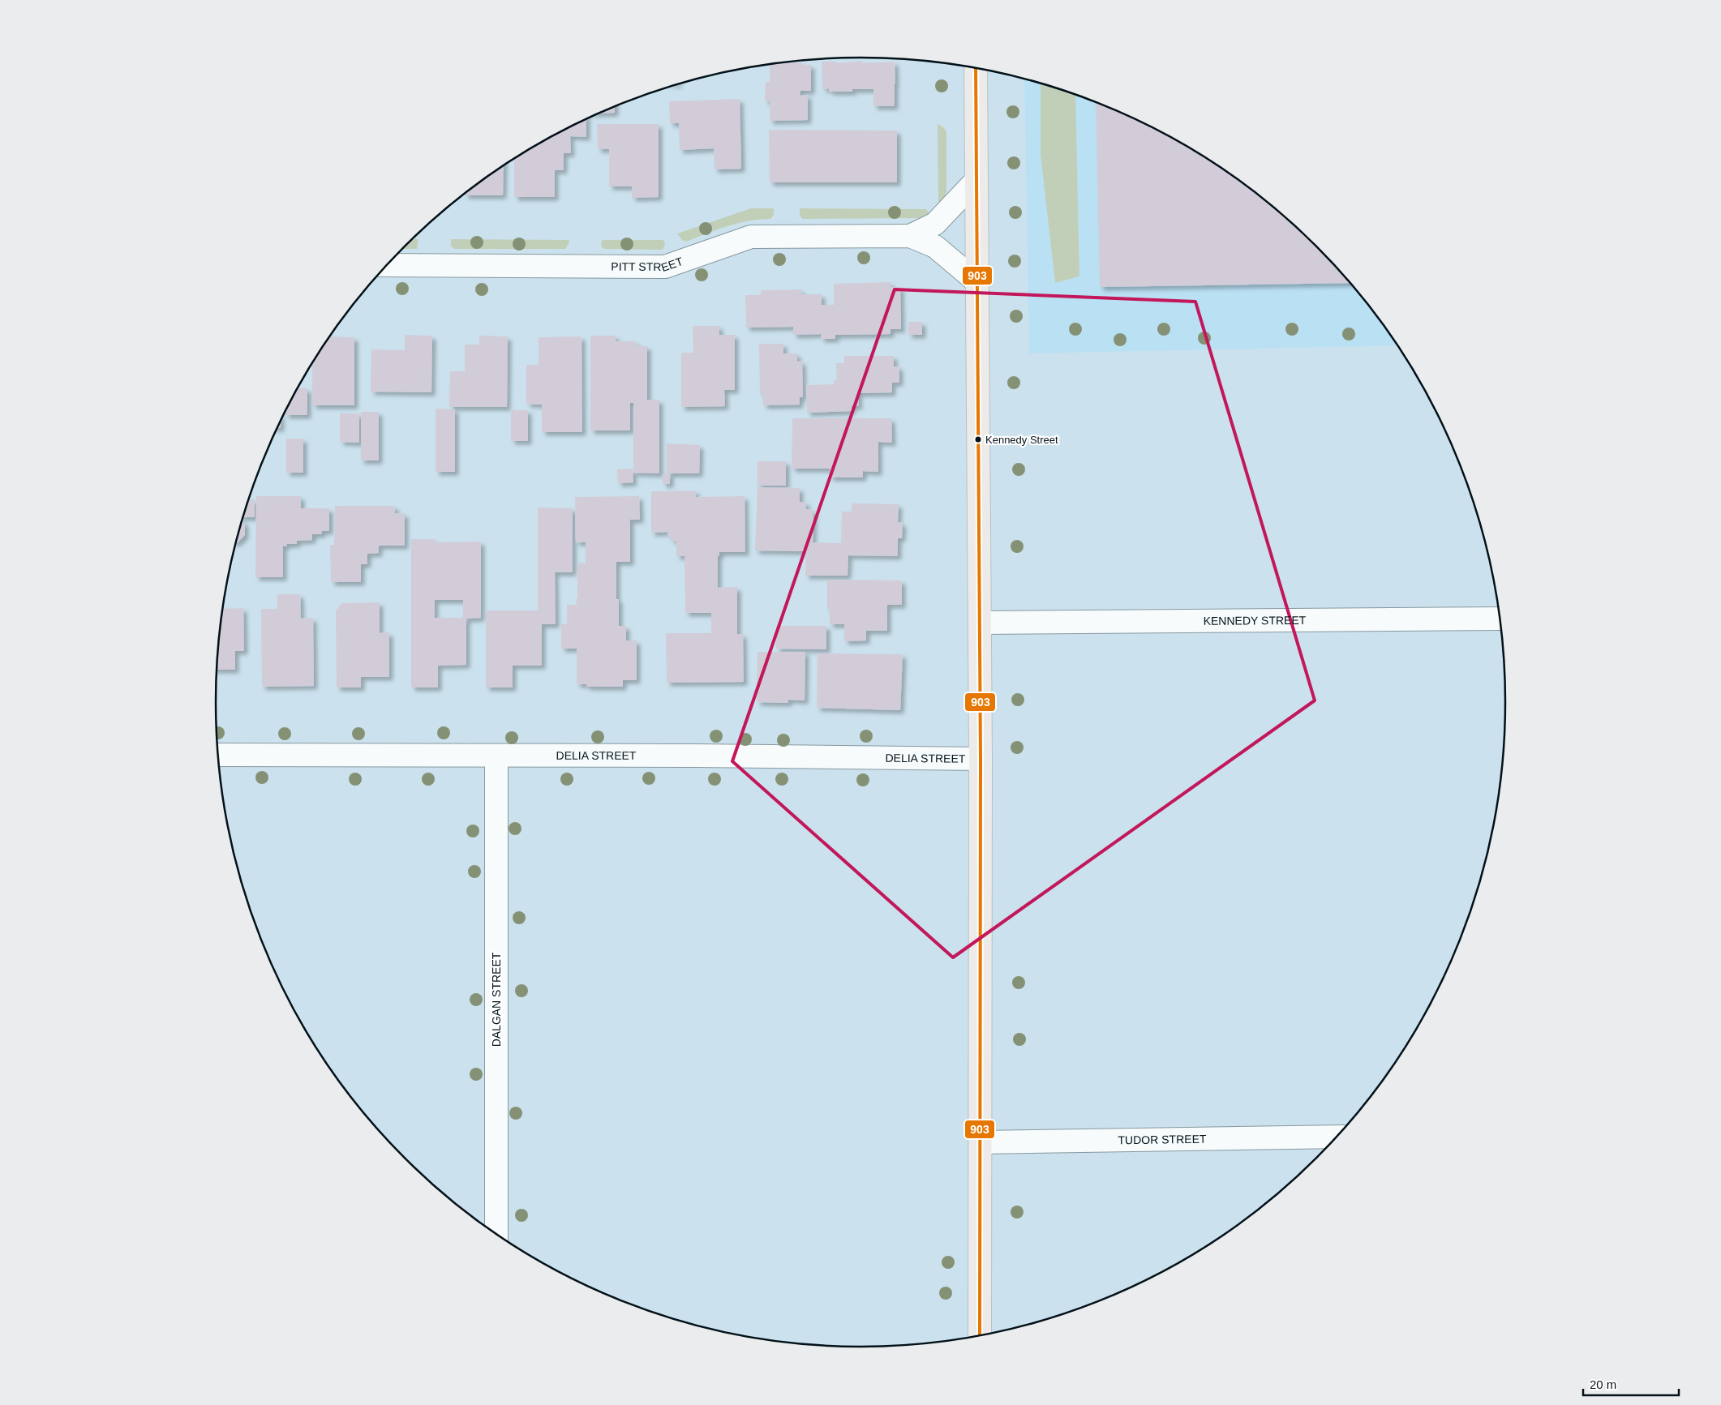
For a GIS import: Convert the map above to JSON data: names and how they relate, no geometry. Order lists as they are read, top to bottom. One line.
{"streets":{"street":["PITT STREET","KENNEDY STREET","DELIA STREET","DALGAN STREET","TUDOR STREET"]},"crossings":[["DELIA STREET","DALGAN STREET"]],"places":["Kennedy Street"],"lines":["transit line 903"],"scale_bar":"20 m"}
